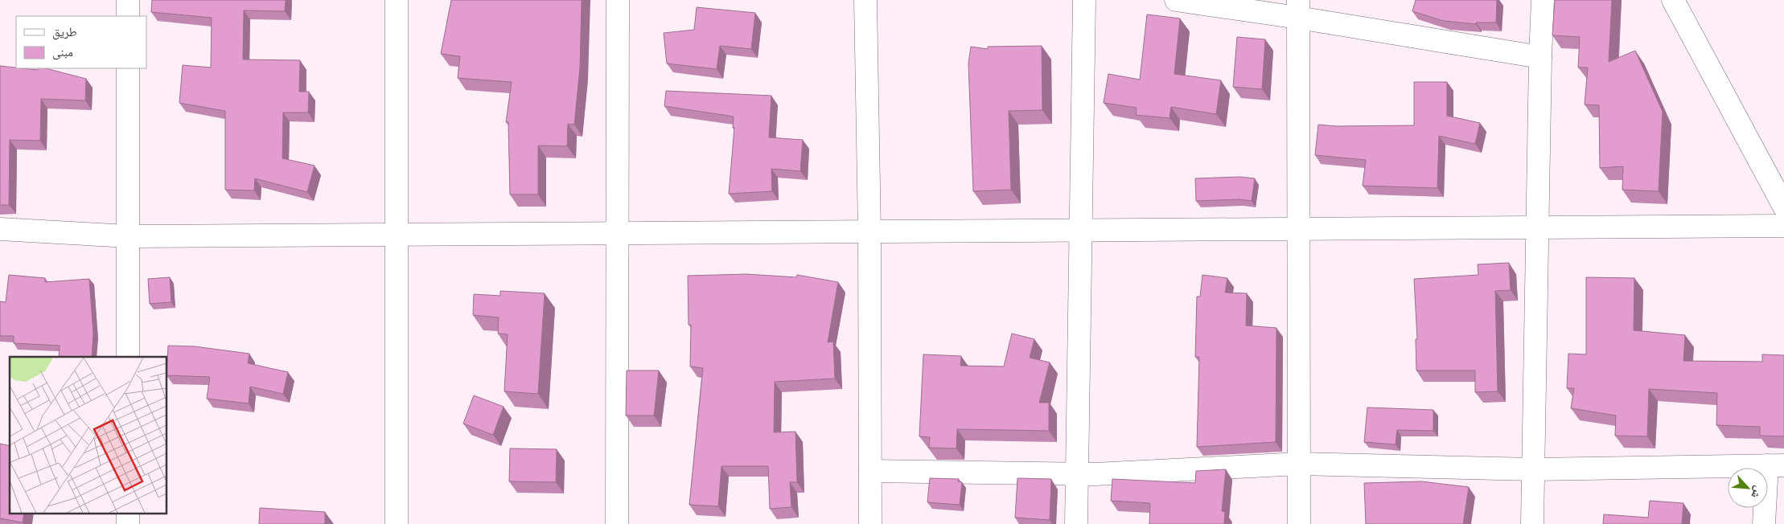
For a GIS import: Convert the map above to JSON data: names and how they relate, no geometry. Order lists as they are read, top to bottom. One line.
{"legend":["طريق","مبنى"],"north":"bottom right"}
